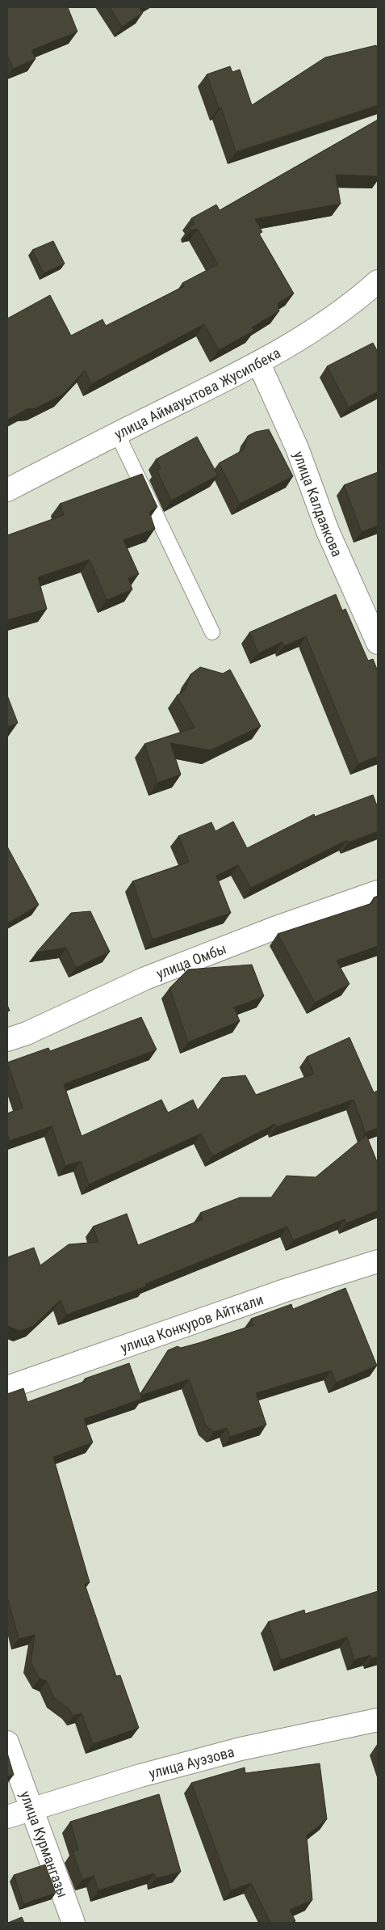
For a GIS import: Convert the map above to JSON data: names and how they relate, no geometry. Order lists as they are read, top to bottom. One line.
{"streets":{"street":["улица Аймауытова Жусипбека","улица Калдаякова","улица Омбы","улица Конкуров Айткали","улица Ауэзова","улица Курмангазы"]},"crossings":[["улица Аймауытова Жусипбека","улица Калдаякова"],["улица Ауэзова","улица Курмангазы"]]}
